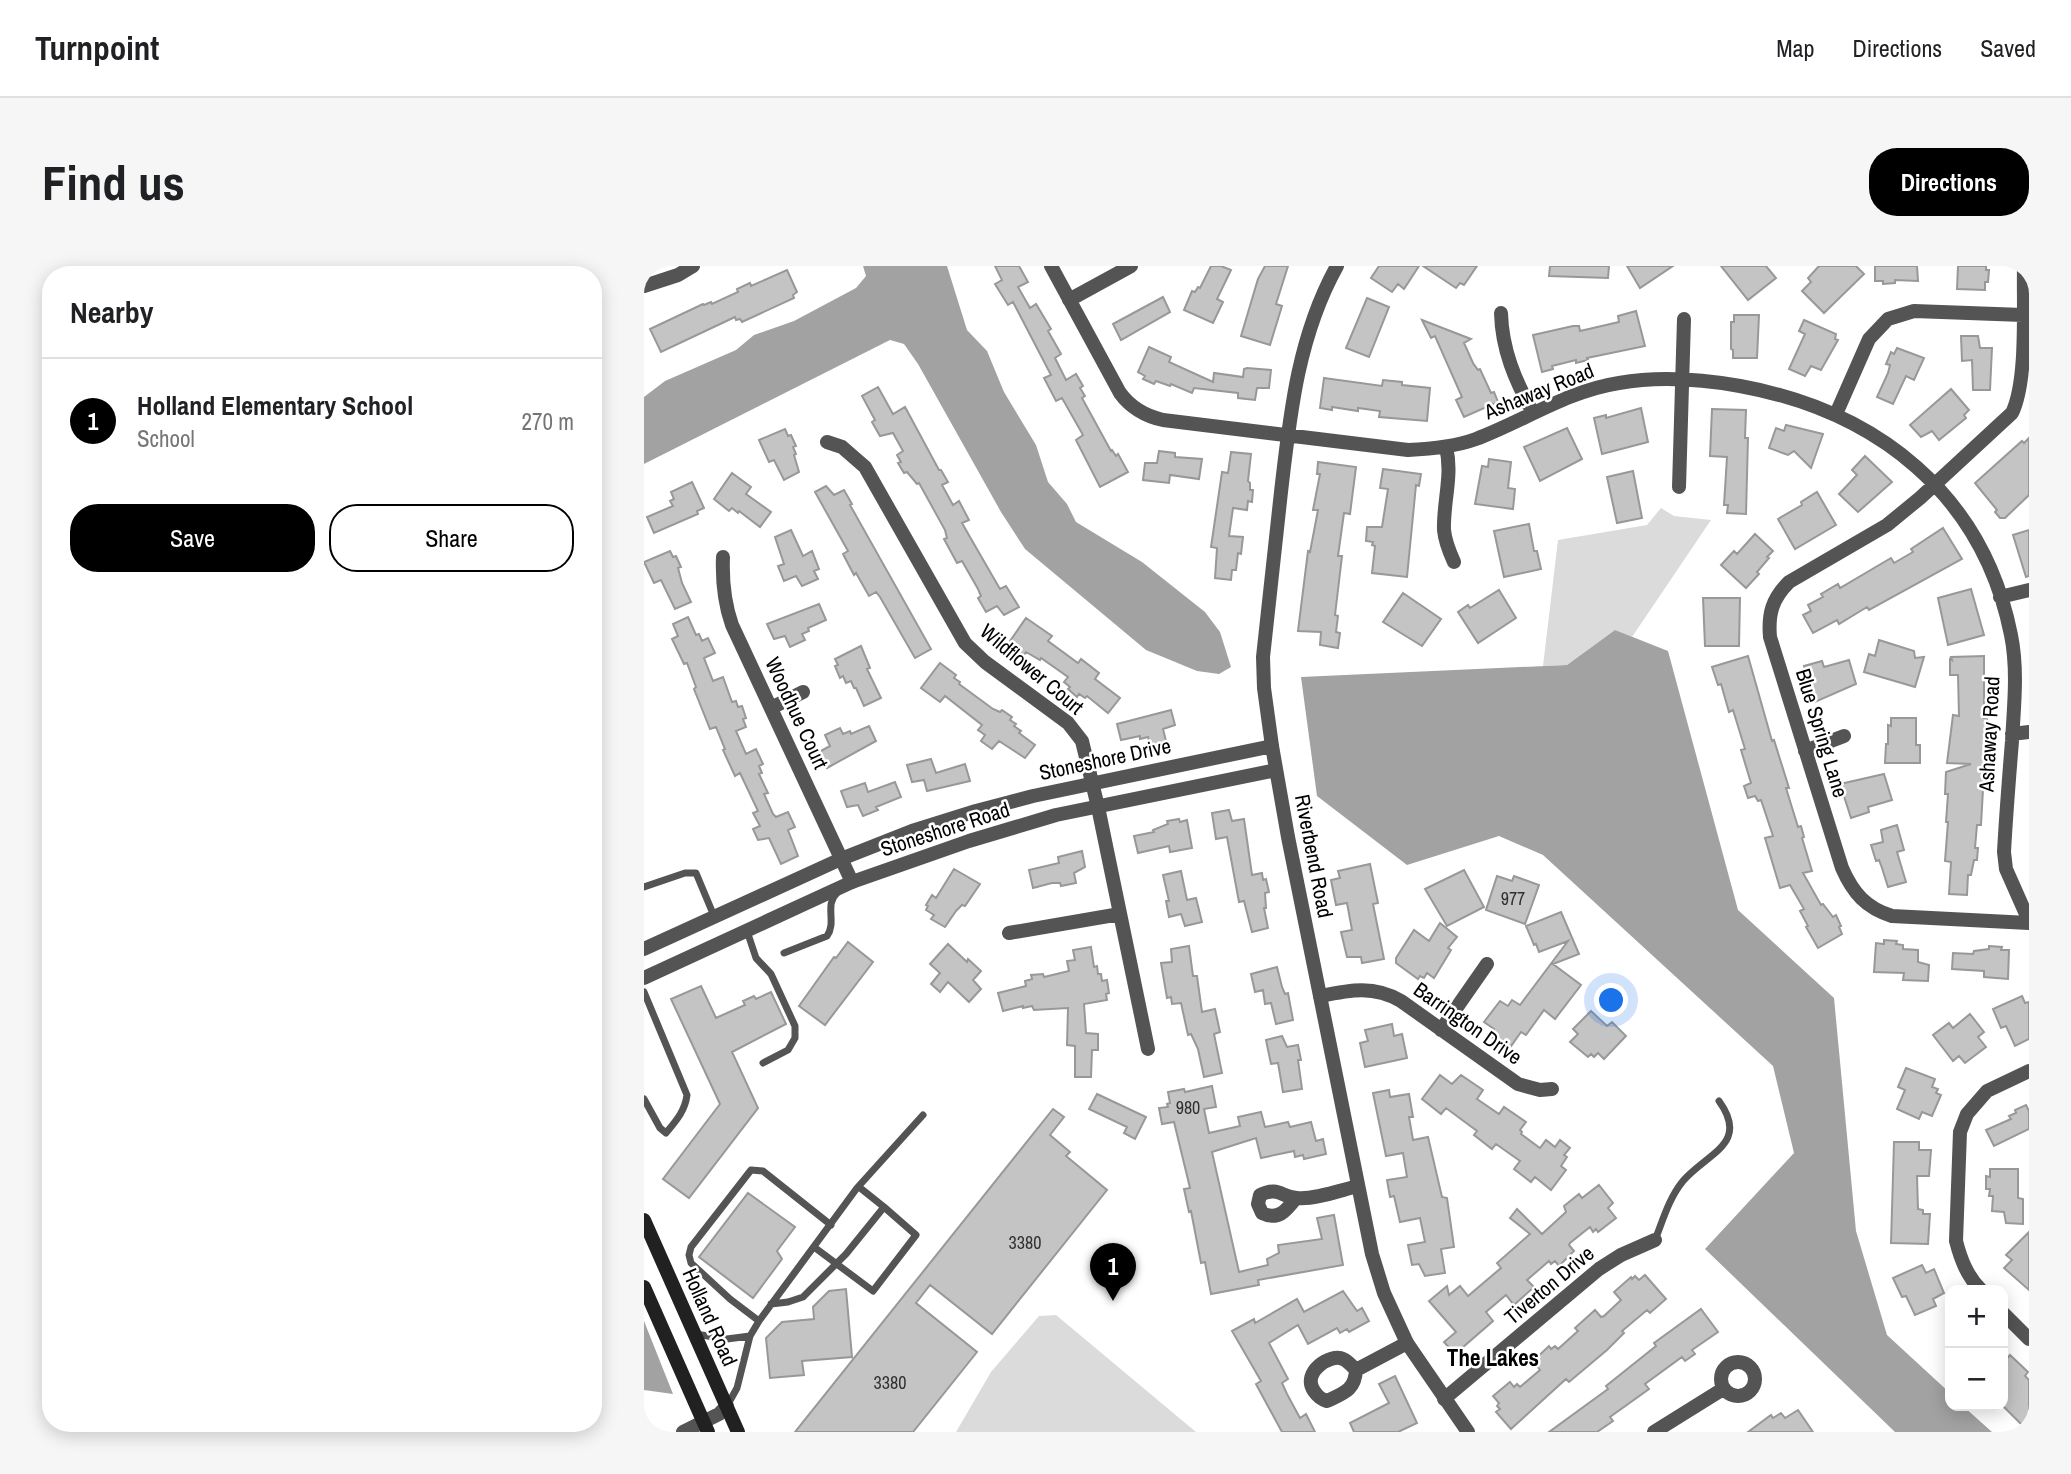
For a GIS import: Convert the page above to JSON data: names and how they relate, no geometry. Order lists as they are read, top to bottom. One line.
{"streets":{"main road":["Holland Road"],"street":["Ashaway Road","Wildflower Court","Woodhue Court","Blue Spring Lane","Stoneshore Drive","Stoneshore Road","Riverbend Road","Barrington Drive","Tiverton Drive"]},"crossings":[["Ashaway Road","Blue Spring Lane"],["Ashaway Road","Riverbend Road"],["Wildflower Court","Stoneshore Drive"],["Wildflower Court","Stoneshore Road"],["Woodhue Court","Stoneshore Drive"],["Woodhue Court","Stoneshore Road"],["Stoneshore Drive","Riverbend Road"],["Stoneshore Road","Riverbend Road"],["Riverbend Road","Barrington Drive"],["Riverbend Road","Tiverton Drive"]],"districts":["The Lakes"],"house_numbers":["977","980","3380","3380"],"page":{"header":"Turnpoint","nav":["Map","Directions","Saved"],"buttons":["Directions",["Save","Share"]],"title":"Find us","heading":"Nearby","list":[{"mark":"1","name":"Holland Elementary School","note":"School","value":"270 m"}],"pins":"1","map_buttons":["+","−"]}}
